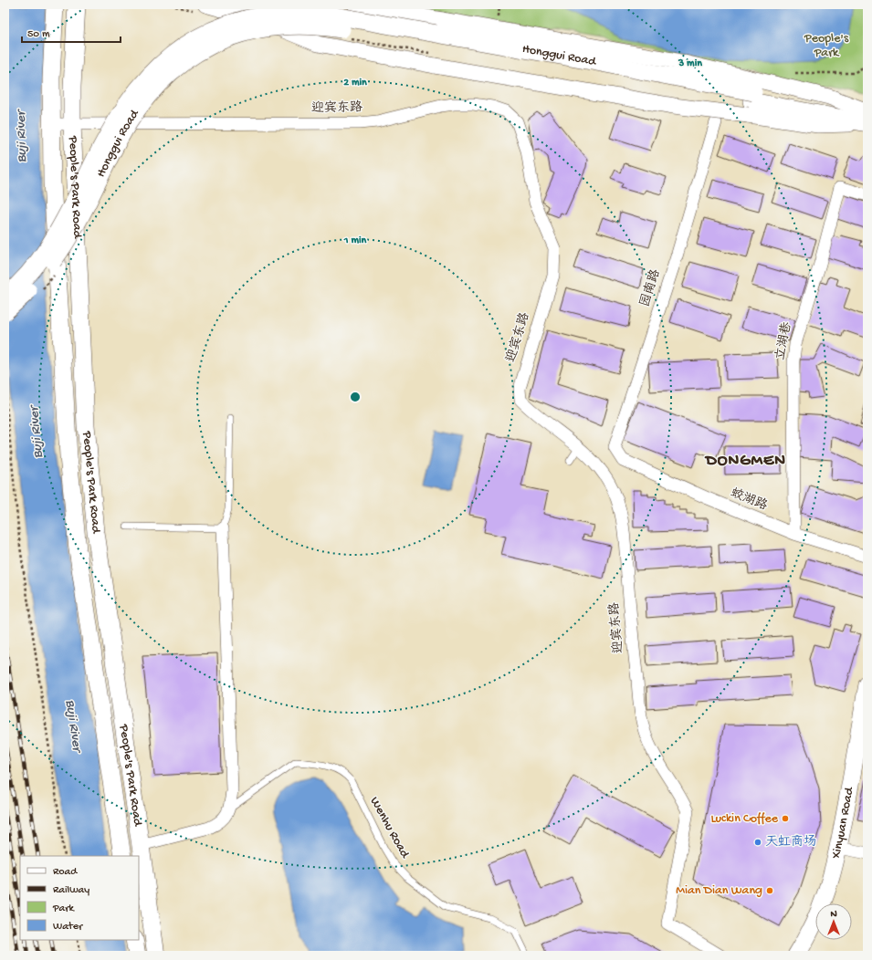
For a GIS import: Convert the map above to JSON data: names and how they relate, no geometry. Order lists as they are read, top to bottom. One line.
{"streets":{"main road":["Honggui Road","People's Park Road","Xinyuan Road"],"street":["迎宾东路","园南路","立湖巷","蛟湖路"],"lane":["Wenhu Road"]},"crossings":[["迎宾东路","People's Park Road"],["园南路","蛟湖路"],["立湖巷","蛟湖路"]],"districts":["DONGMEN"],"water":["Buji River"],"parks":["People's Park"],"places":["Luckin Coffee","天虹商场","Mian Dian Wang"],"legend":["Road","Railway","Park","Water"],"scale_bar":"50 m","north":"top","rings":["3 min","2 min","1 min"]}
